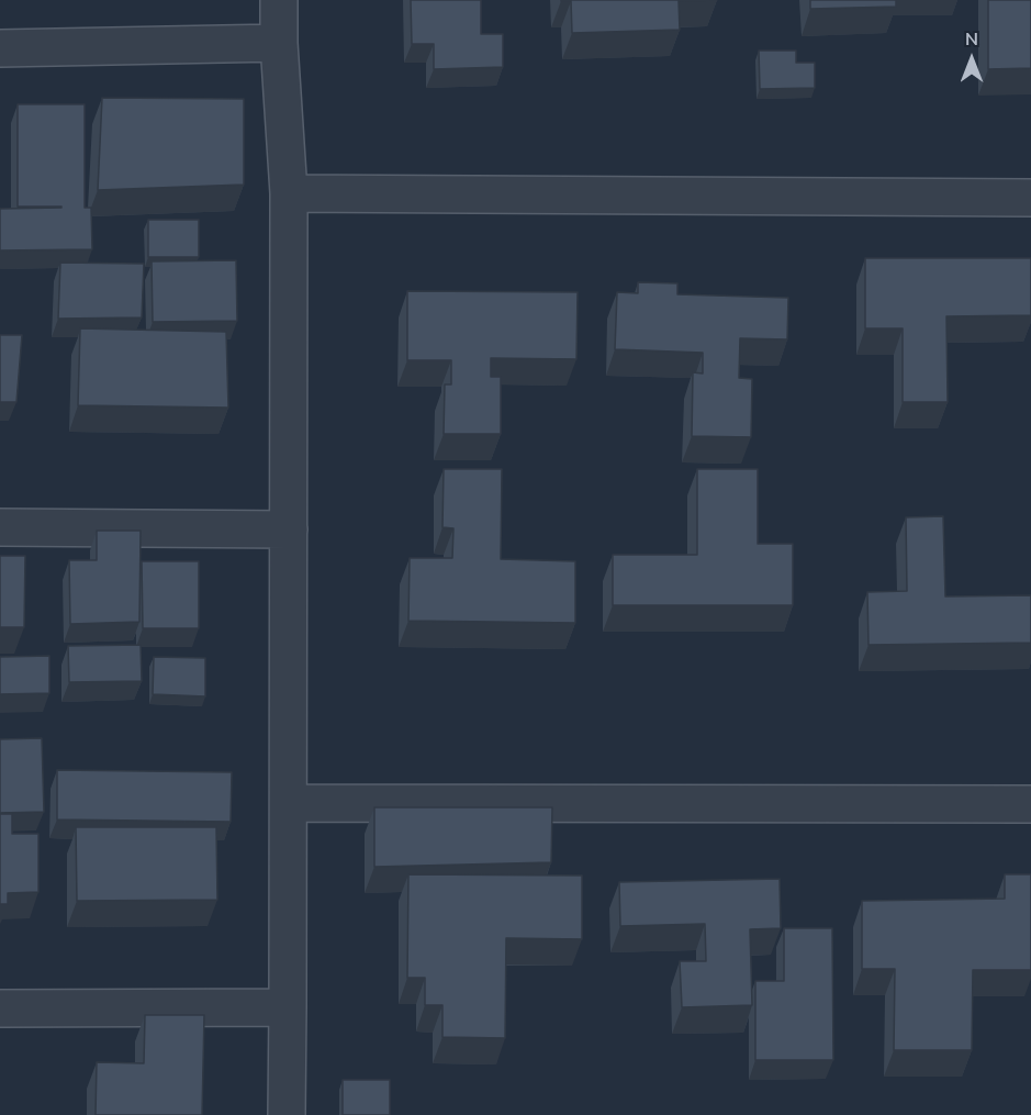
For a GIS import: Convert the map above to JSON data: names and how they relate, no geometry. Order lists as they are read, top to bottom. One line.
{"north":"top"}
